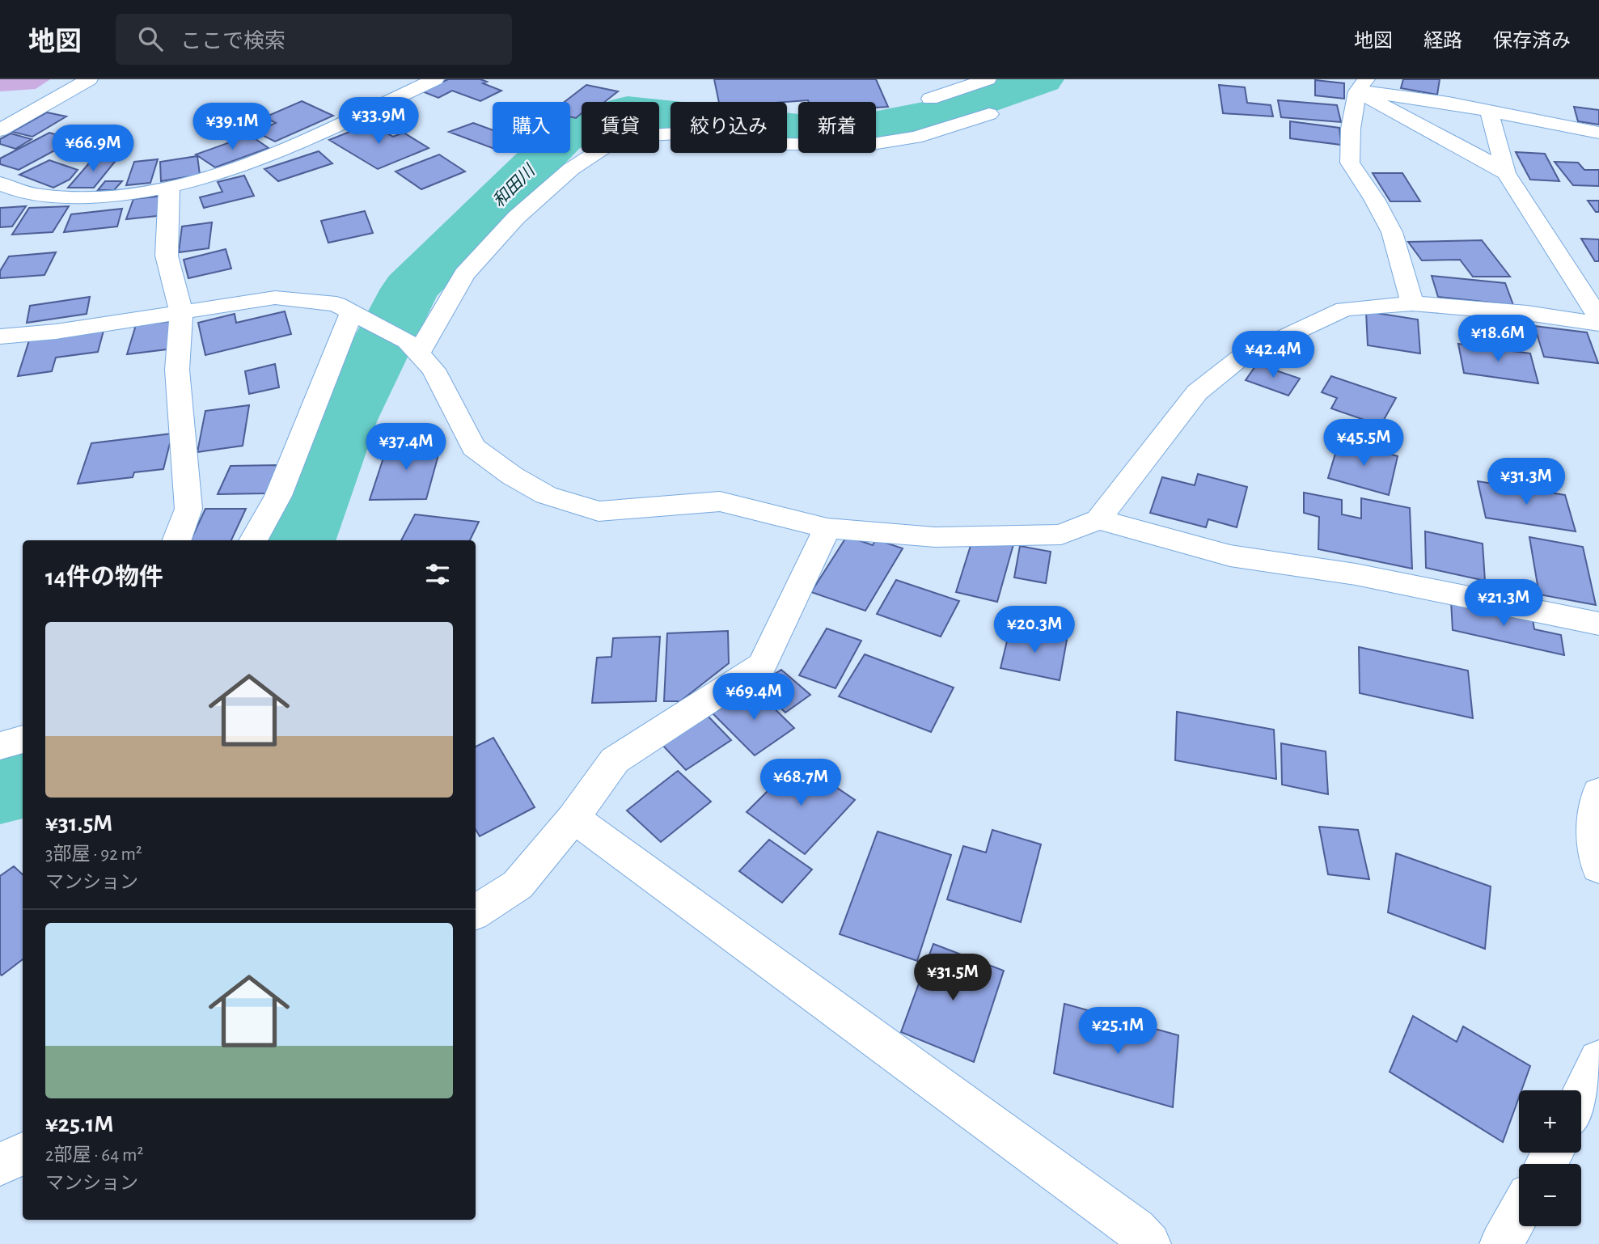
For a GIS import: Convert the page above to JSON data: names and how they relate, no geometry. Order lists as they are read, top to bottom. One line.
{"water":["和田川"],"page":{"header":"地図","search":"ここで検索","nav":["地図","経路","保存済み"],"price":["¥33.9M","¥39.1M","¥66.9M","¥18.6M","¥42.4M","¥45.5M","¥37.4M","¥31.3M","¥21.3M","¥20.3M","¥69.4M","¥68.7M","¥31.5M","¥25.1M"],"chip":["購入","賃貸","絞り込み","新着"],"heading":"14件の物件","list":[{"name":"¥31.5M","note":"3部屋 · 92 m² · マンション"},{"name":"¥25.1M","note":"2部屋 · 64 m² · マンション"}],"map_buttons":["+","−"]}}
